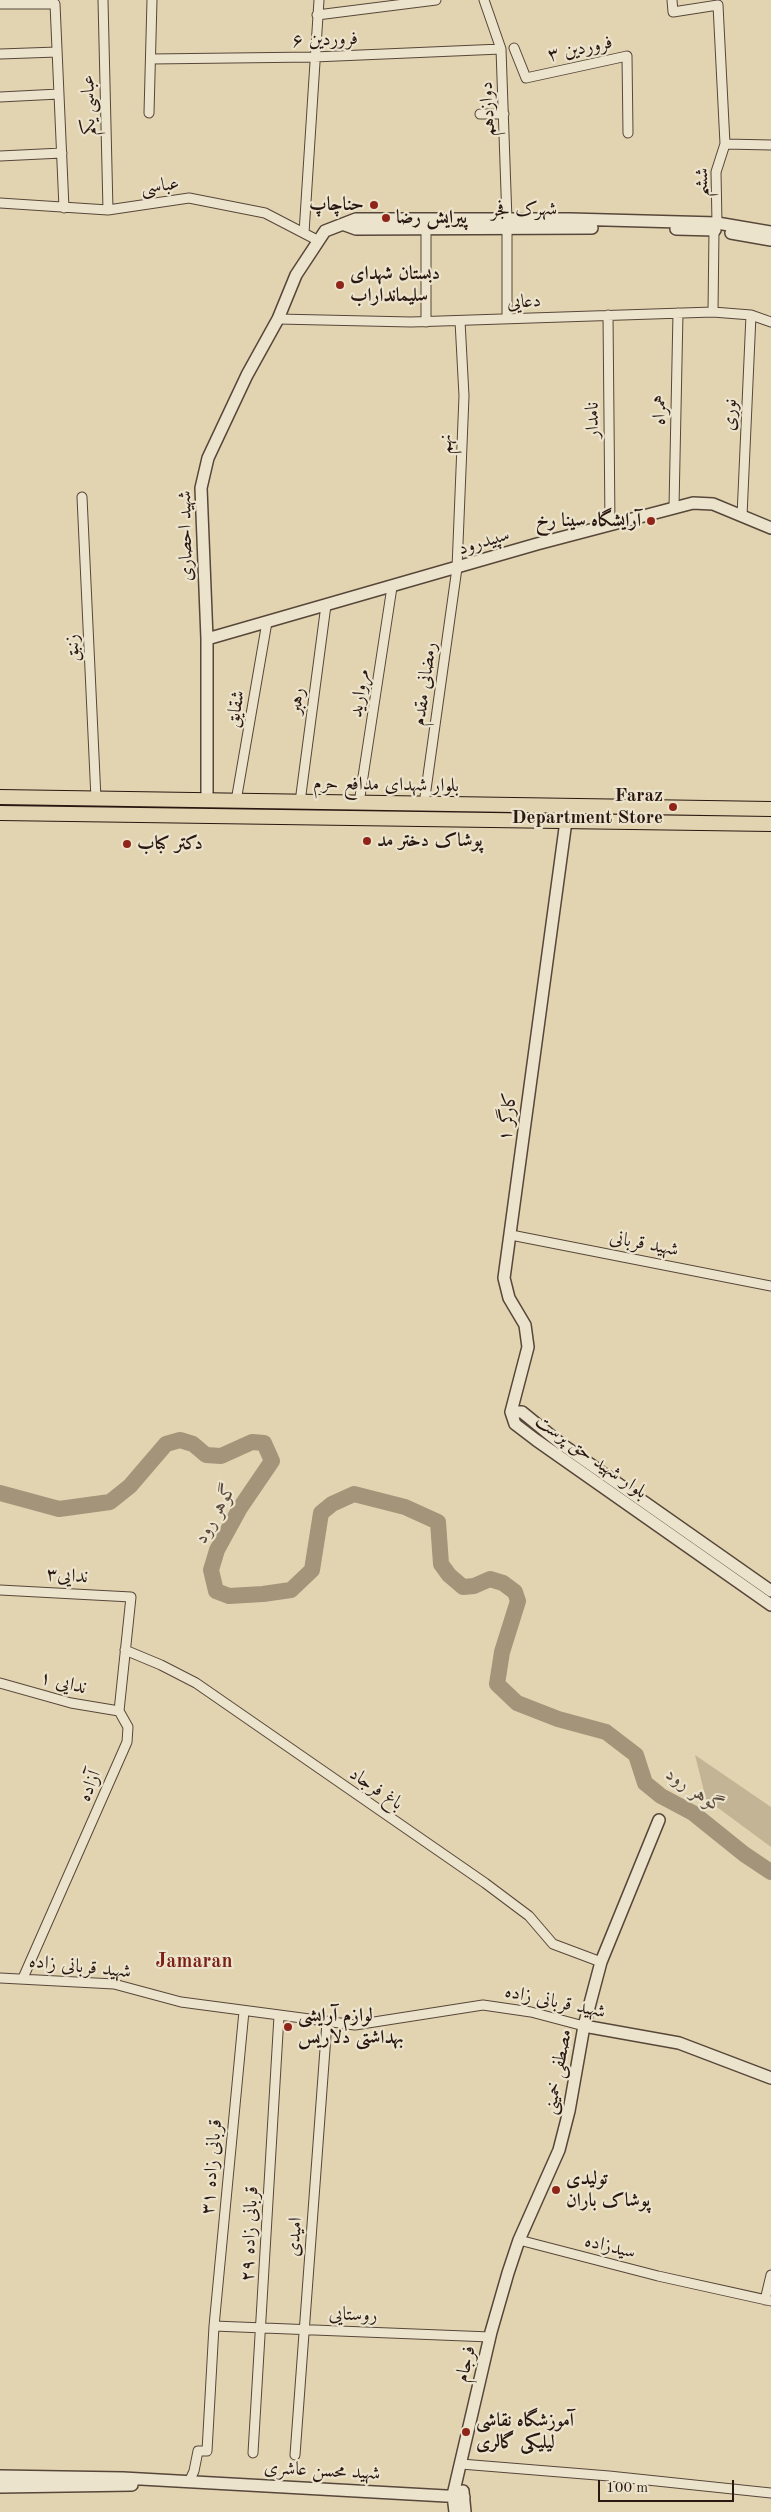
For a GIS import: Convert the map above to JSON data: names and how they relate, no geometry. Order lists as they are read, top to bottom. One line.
{"streets":{"main road":["بلوار شهدای مدافع حرم"],"street":["فروردین ۶","فروردین ۳","عباسی یکم","دوازدهم","ششم","عباسی","شهرک فجر","دعایی","همراه","نوری","نامدار","نهم","شهید احصاری","سپیدرود","زنبق","رمضانی مقدم","مروارید","رهبر","شقایق","کارگر ۱","شهید قربانی","بلوار شهید حق پرست","ندایی۳","ندایی ۱","آزاده","باغ فرجاد","شهید قربانی زاده","مصطفی خمینی","قربانی زاده ۳۱","قربانی زاده ۲۹","امیدی","سیدزاده","روستایی","فرجام","شهید محسن عاشری"]},"crossings":[["فروردین ۶","دوازدهم"],["عباسی یکم","عباسی"],["دوازدهم","شهرک فجر"],["دوازدهم","دعایی"],["ششم","شهرک فجر"],["ششم","دعایی"],["عباسی","شهید احصاری"],["شهرک فجر","شهید احصاری"],["دعایی","همراه"],["دعایی","نوری"],["دعایی","نامدار"],["دعایی","نهم"],["دعایی","شهید احصاری"],["همراه","سپیدرود"],["نوری","سپیدرود"],["نامدار","سپیدرود"],["نهم","سپیدرود"],["نهم","رمضانی مقدم"],["شهید احصاری","سپیدرود"],["شهید احصاری","بلوار شهدای مدافع حرم"],["سپیدرود","رمضانی مقدم"],["سپیدرود","مروارید"],["سپیدرود","رهبر"],["سپیدرود","شقایق"],["زنبق","بلوار شهدای مدافع حرم"],["رمضانی مقدم","بلوار شهدای مدافع حرم"],["مروارید","بلوار شهدای مدافع حرم"],["رهبر","بلوار شهدای مدافع حرم"],["شقایق","بلوار شهدای مدافع حرم"],["بلوار شهدای مدافع حرم","کارگر ۱"],["کارگر ۱","شهید قربانی"],["کارگر ۱","بلوار شهید حق پرست"],["ندایی۳","آزاده"],["ندایی ۱","آزاده"],["آزاده","باغ فرجاد"],["آزاده","شهید قربانی زاده"],["باغ فرجاد","مصطفی خمینی"],["شهید قربانی زاده","مصطفی خمینی"],["شهید قربانی زاده","قربانی زاده ۳۱"],["شهید قربانی زاده","قربانی زاده ۲۹"],["شهید قربانی زاده","امیدی"],["مصطفی خمینی","سیدزاده"],["مصطفی خمینی","فرجام"],["قربانی زاده ۳۱","روستایی"],["قربانی زاده ۳۱","شهید محسن عاشری"],["قربانی زاده ۲۹","روستایی"],["امیدی","روستایی"],["روستایی","فرجام"],["فرجام","شهید محسن عاشری"]],"districts":["Jamaran"],"water":["گوهر رود"],"places":["حناچاپ","پیرایش رضا","دبستان شهدای سلیمانداراب","آرایشگاه سینا رخ","Faraz Department Store","پوشاک دختر مد","دکتر کباب","لوازم آرایشی بهداشتی دلاریس","تولیدی پوشاک باران","آموزشگاه نقاشی لیلیکی گالری"],"scale_bar":"100 m"}
